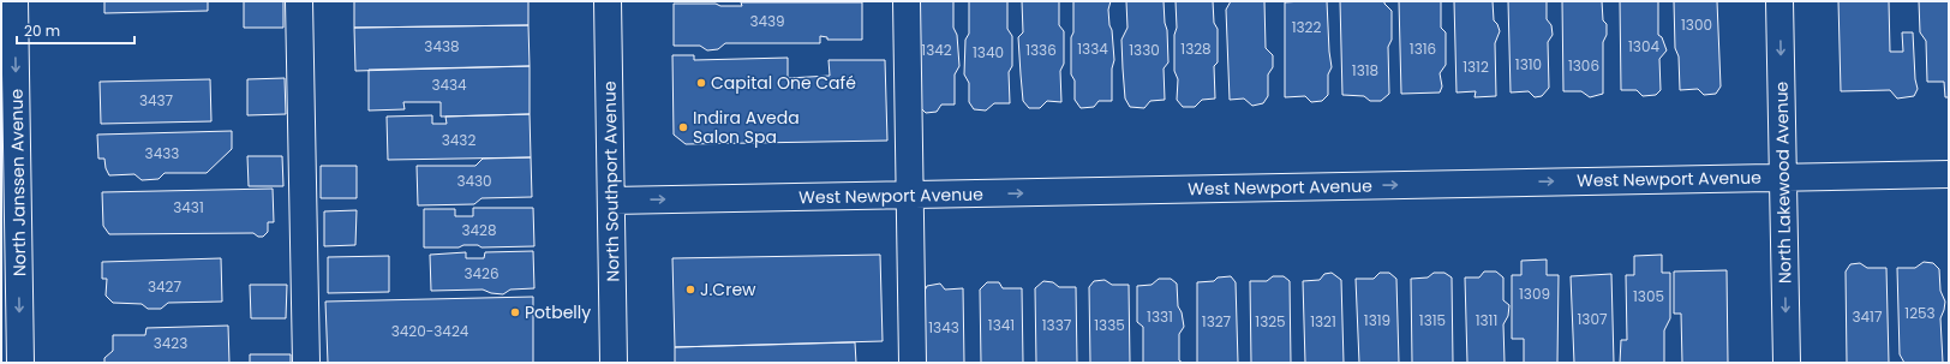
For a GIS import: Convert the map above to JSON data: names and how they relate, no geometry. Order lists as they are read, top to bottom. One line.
{"streets":{"street":["West Newport Avenue","North Southport Avenue","North Janssen Avenue","North Lakewood Avenue"]},"crossings":[["West Newport Avenue","North Southport Avenue"],["West Newport Avenue","North Lakewood Avenue"]],"one_way":["West Newport Avenue","North Janssen Avenue","North Lakewood Avenue"],"places":["Capital One Café","Indira Aveda Salon Spa","J.Crew","Potbelly"],"house_numbers":["3439","1300","1322","3438","1304","1334","1328","1316","1342","1336","1330","1340","1310","1306","1312","1318","3434","3437","3432","3433","3430","3431","3428","3426","3427","1309","1305","1253","1331","3417","1307","1319","1315","1311","1327","1325","1321","1341","1337","1335","1343","3420-3424","3423"],"scale_bar":"20 m"}
